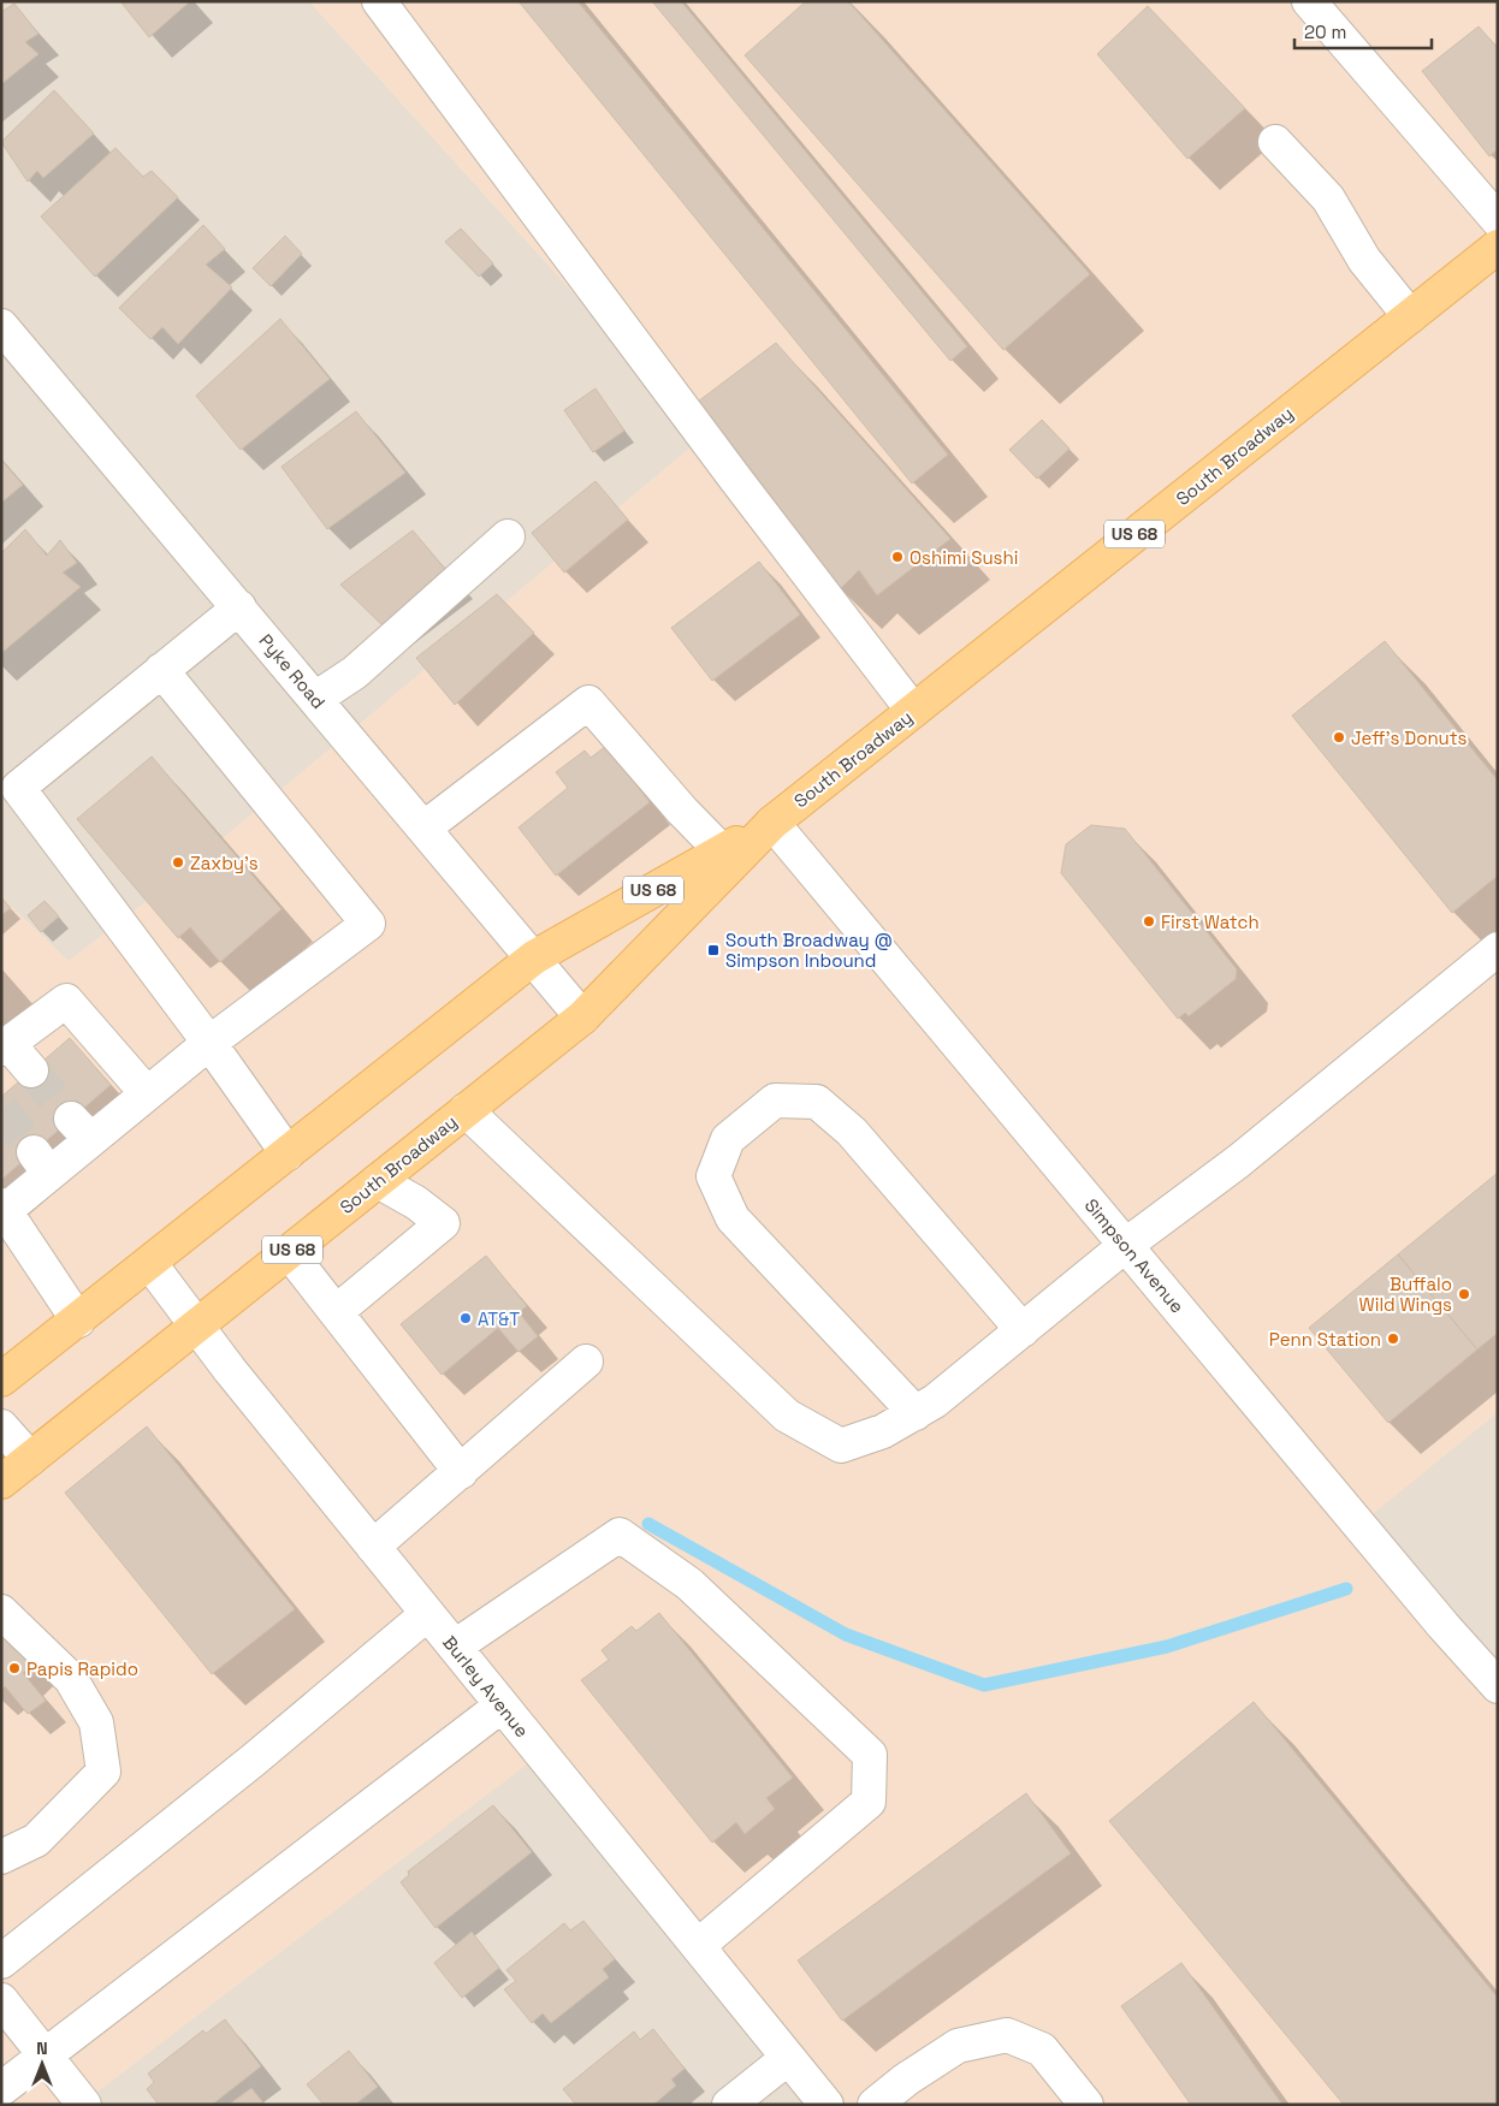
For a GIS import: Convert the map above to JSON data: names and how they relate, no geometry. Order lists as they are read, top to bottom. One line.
{"streets":{"main road":["South Broadway","US 68"],"street":["Pyke Road","Simpson Avenue","Burley Avenue"]},"crossings":[["South Broadway","Pyke Road"],["South Broadway","Simpson Avenue"],["South Broadway","Burley Avenue"]],"places":{"other":["Oshimi Sushi","Jeff's Donuts","Zaxby's","First Watch","Buffalo Wild Wings","AT&T","Penn Station","Papis Rapido"],"transit":["South Broadway @ Simpson Inbound"]},"scale_bar":"20 m","north":"top"}
